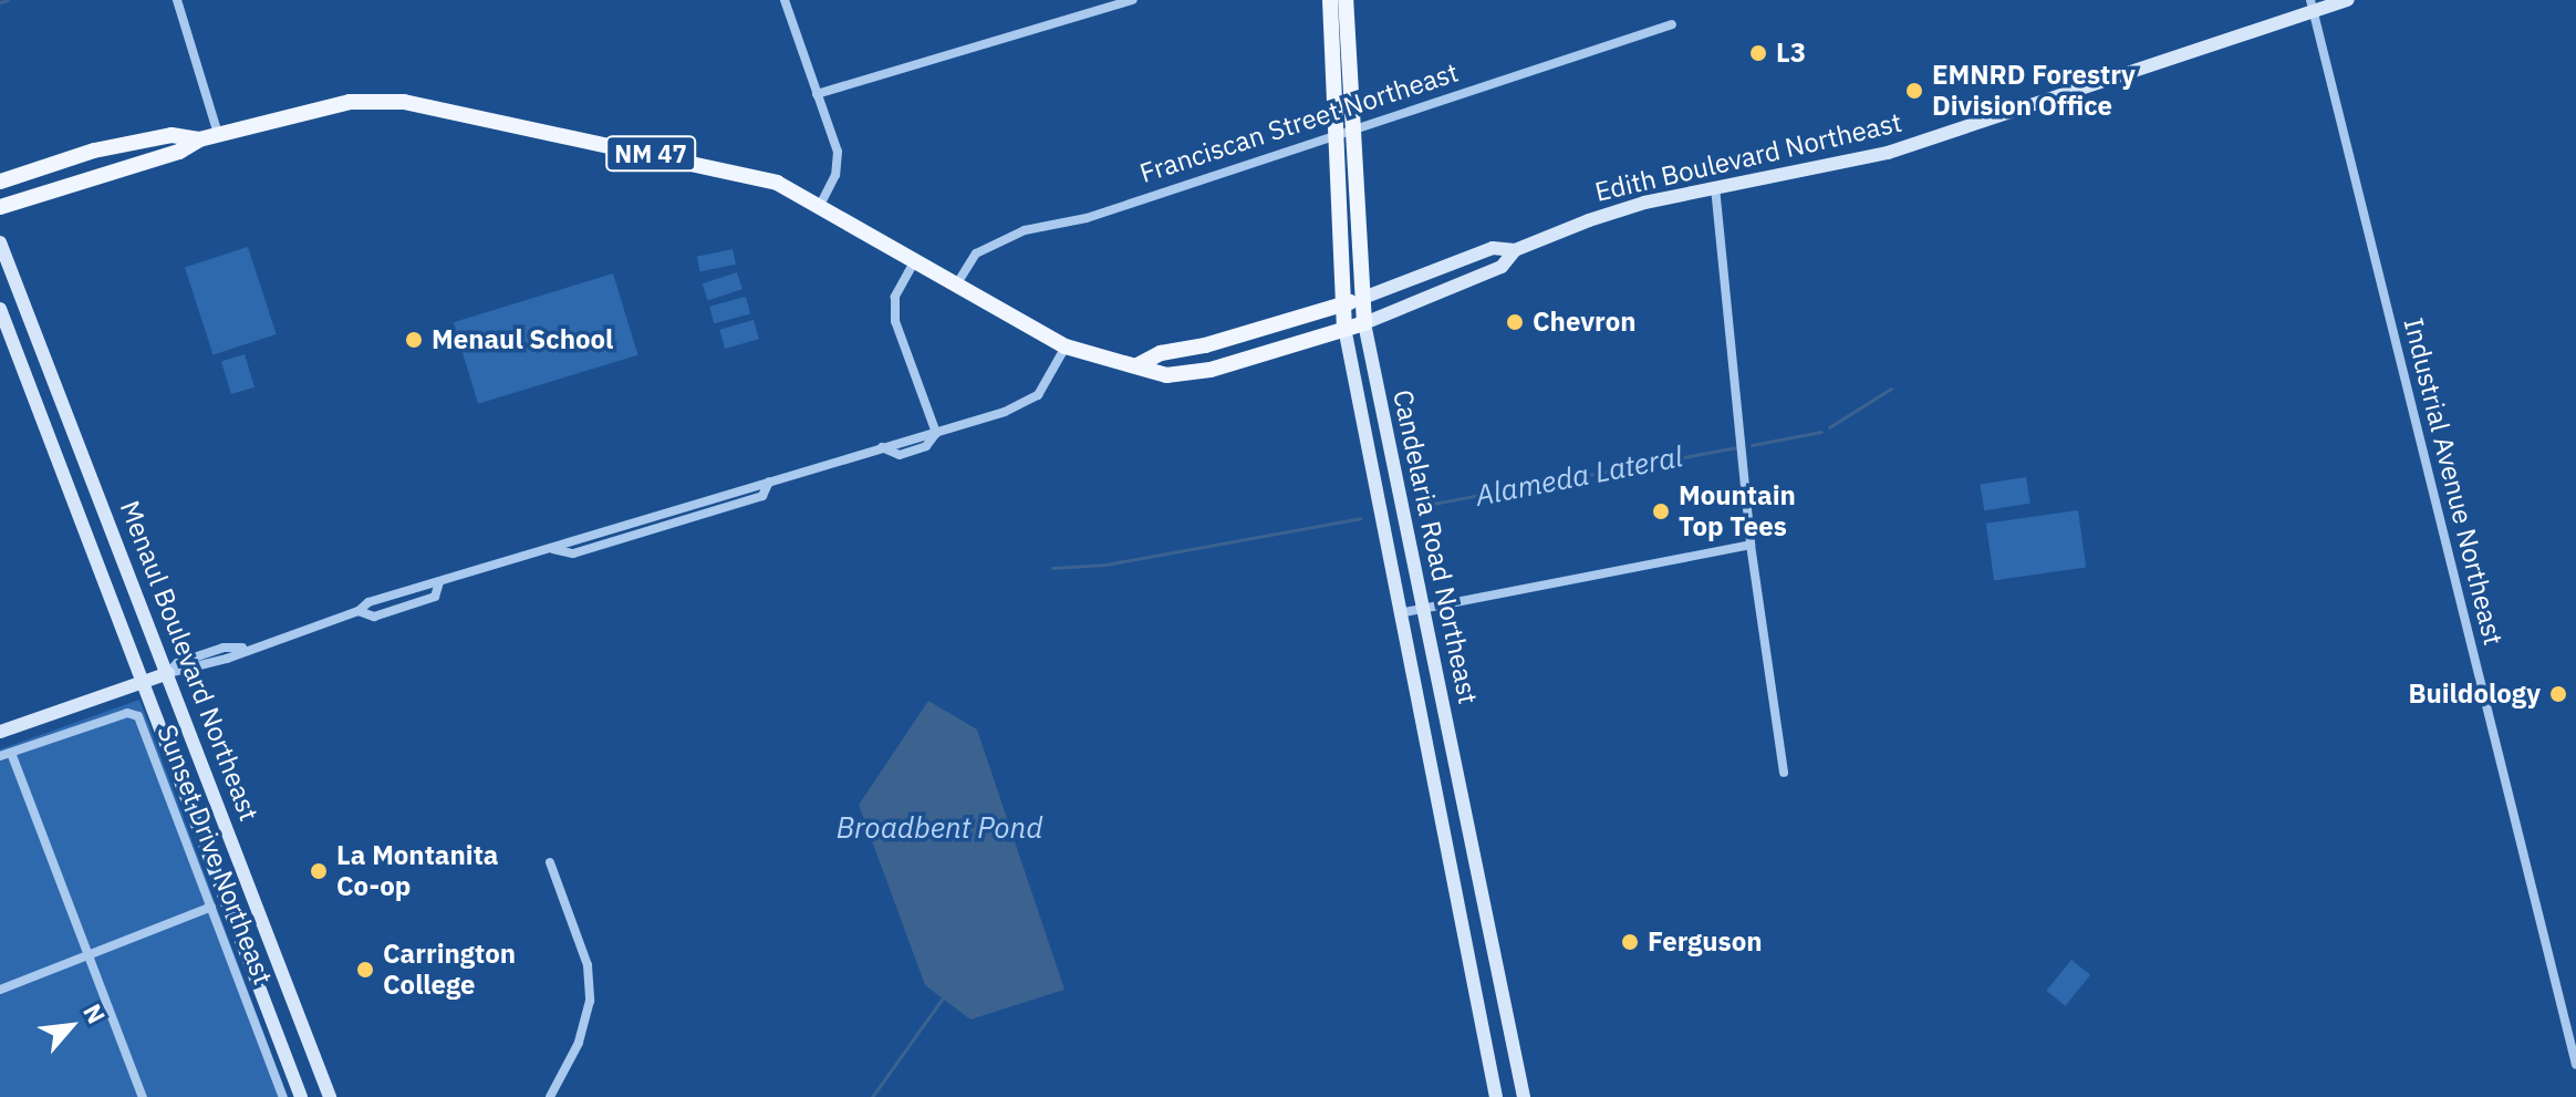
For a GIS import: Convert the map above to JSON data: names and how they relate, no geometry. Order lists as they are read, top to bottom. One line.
{"streets":{"main road":["NM 47","Edith Boulevard Northeast","Candelaria Road Northeast","Menaul Boulevard Northeast"],"street":["Franciscan Street Northeast","Industrial Avenue Northeast","Sunset Drive Northeast"]},"crossings":[["Franciscan Street Northeast","NM 47"],["Franciscan Street Northeast","Candelaria Road Northeast"],["NM 47","Edith Boulevard Northeast"],["Edith Boulevard Northeast","Industrial Avenue Northeast"],["Edith Boulevard Northeast","Candelaria Road Northeast"]],"water":["Alameda Lateral","Broadbent Pond"],"places":["L3","EMNRD Forestry Division Office","Chevron","Menaul School","Mountain Top Tees","Buildology","La Montanita Co-op","Ferguson","Carrington College"],"north":"top right"}
